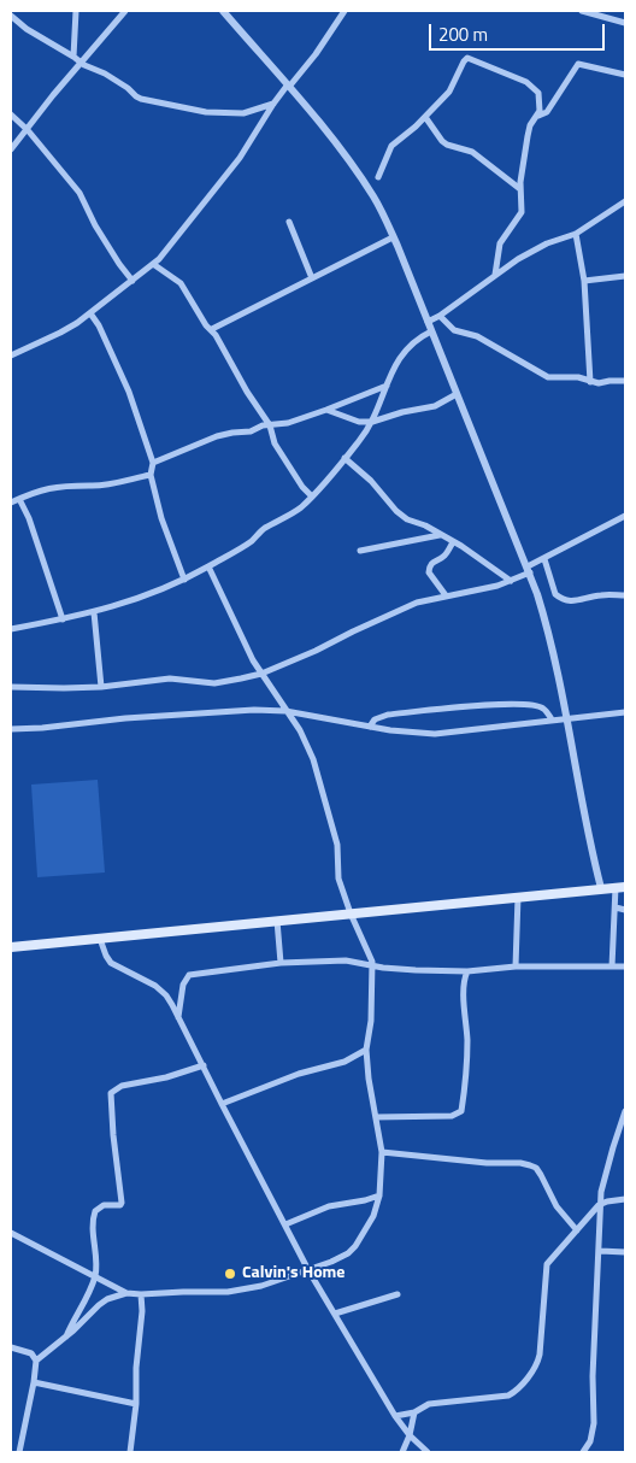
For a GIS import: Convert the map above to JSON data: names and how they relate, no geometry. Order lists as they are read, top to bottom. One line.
{"places":["Calvin's Home"],"scale_bar":"200 m"}
